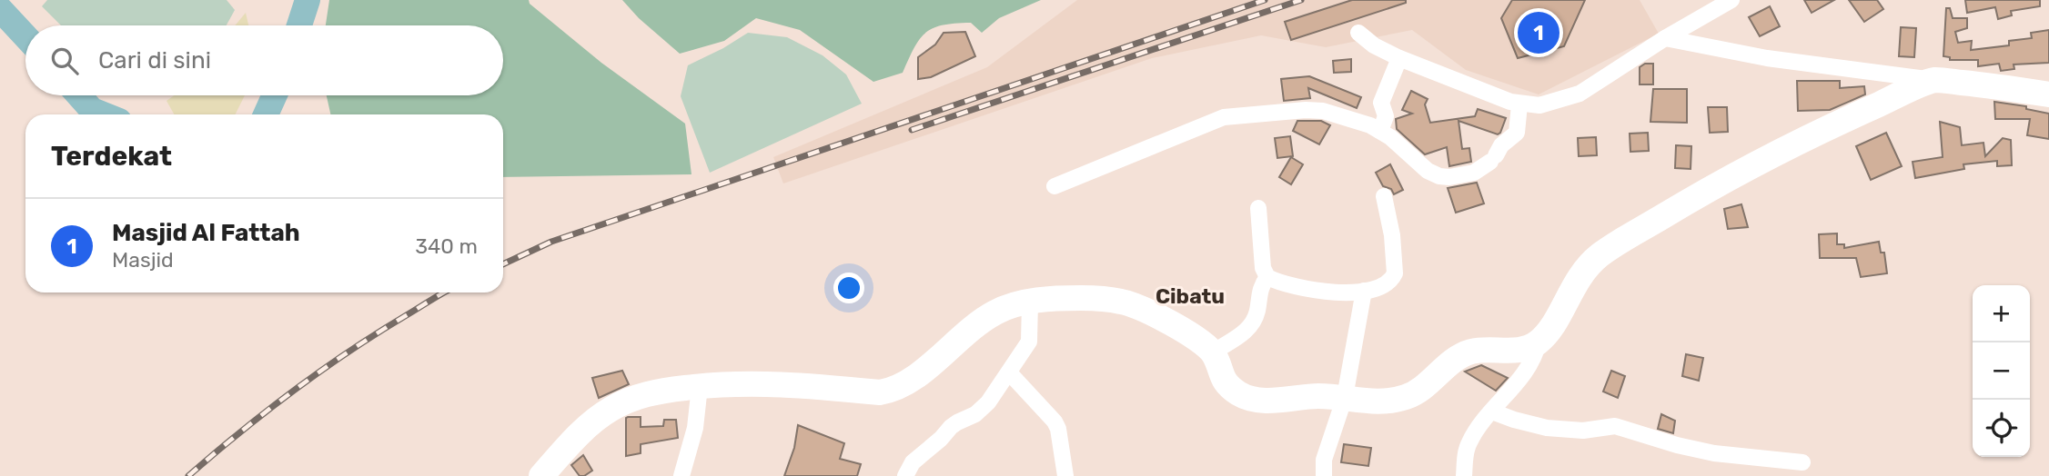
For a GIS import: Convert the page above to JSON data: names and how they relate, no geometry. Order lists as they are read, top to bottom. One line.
{"districts":["Cibatu"],"page":{"pins":"1","search":"Cari di sini","heading":"Terdekat","list":[{"mark":"1","name":"Masjid Al Fattah","note":"Masjid","value":"340 m"}],"map_buttons":["+","−"]}}
